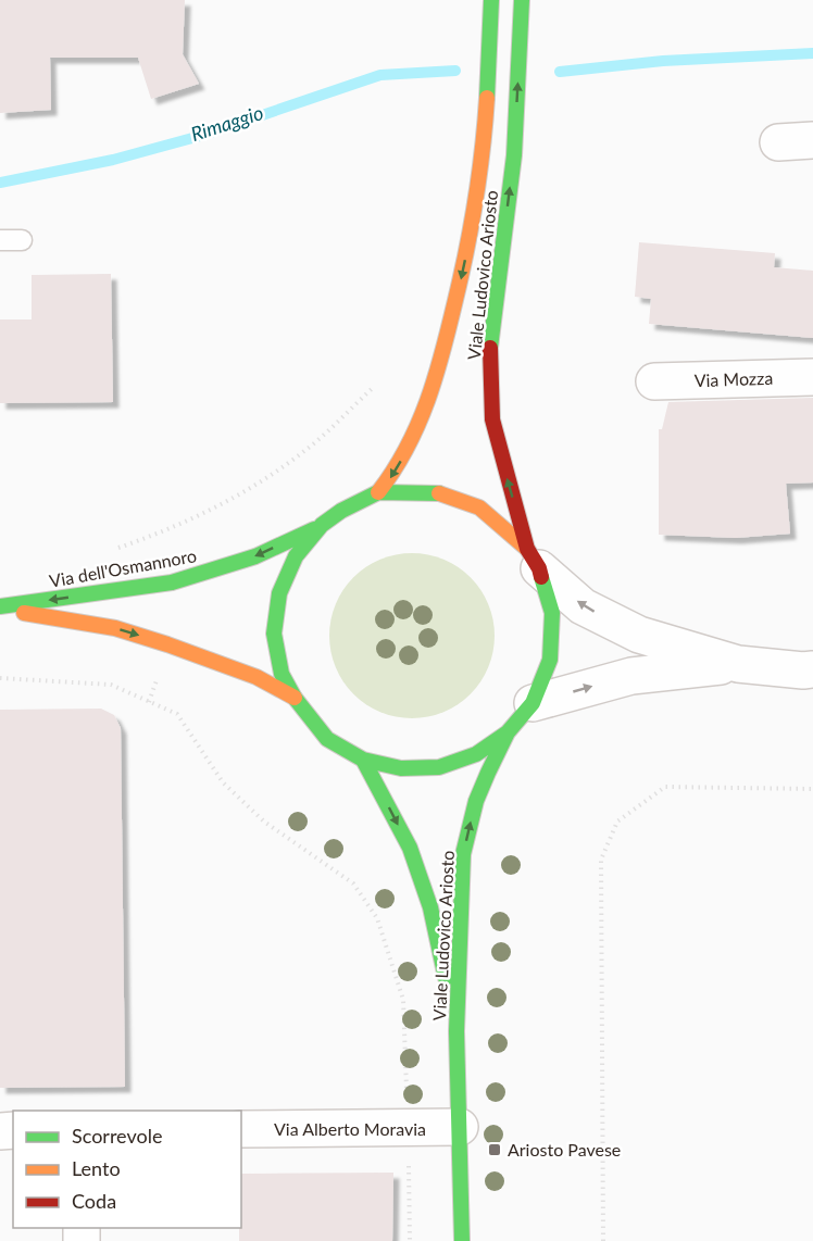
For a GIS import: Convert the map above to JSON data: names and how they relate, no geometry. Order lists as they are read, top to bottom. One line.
{"streets":{"street":["Viale Ludovico Ariosto","Via Mozza","Via dell'Osmannoro","Via Alberto Moravia"]},"crossings":[["Viale Ludovico Ariosto","Via dell'Osmannoro"],["Viale Ludovico Ariosto","Via Alberto Moravia"]],"water":["Rimaggio"],"places":{"transit":["Ariosto Pavese"]},"legend":["Scorrevole","Lento","Coda"]}
